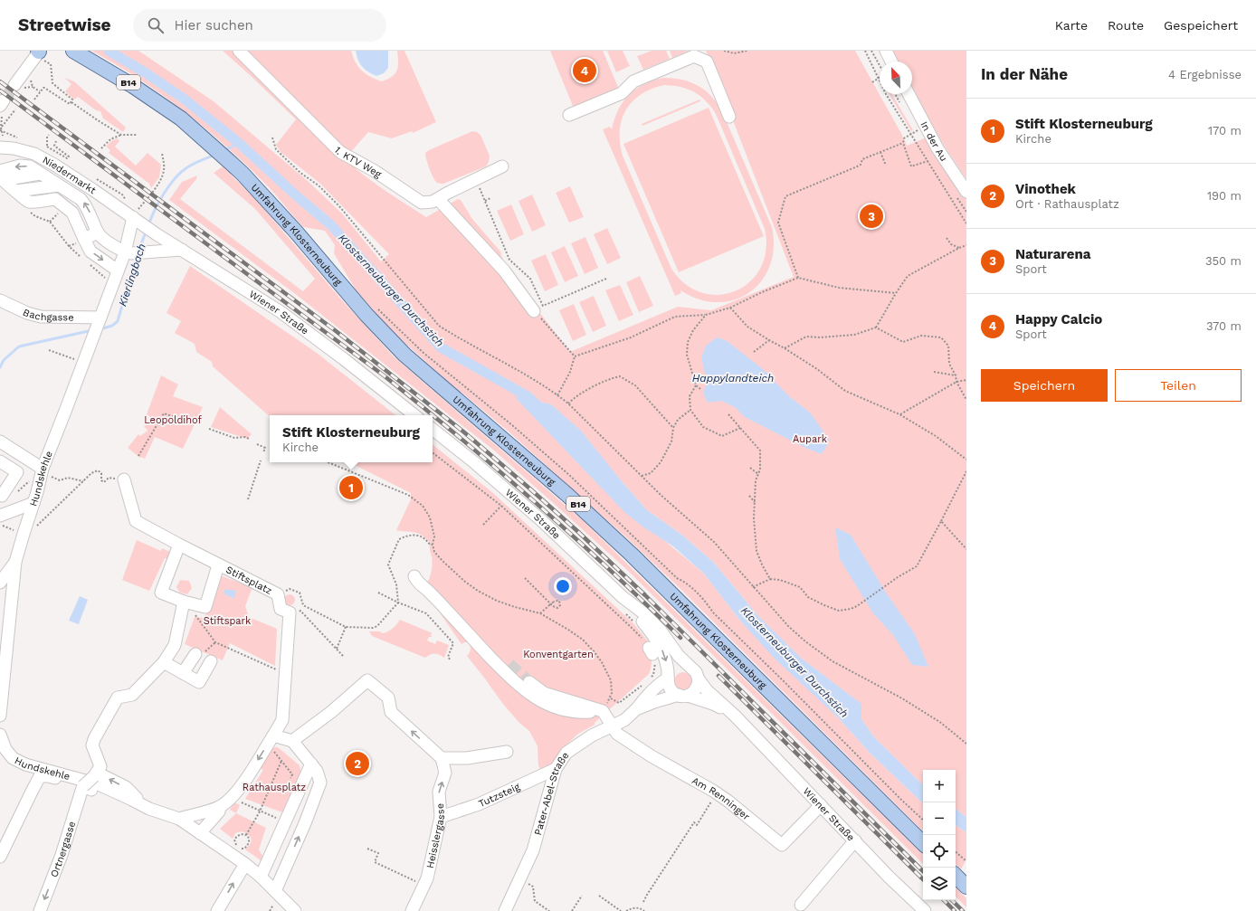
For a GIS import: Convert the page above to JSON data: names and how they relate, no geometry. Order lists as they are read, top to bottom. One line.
{"streets":{"main road":["B14","Umfahrung Klosterneuburg"],"street":["In der Au","1. KTV Weg","Niedermarkt","Wiener Straße","Bachgasse","Hundskehle","Stiftsplatz","Tutzsteig","Pater-Abel-Straße","Am Renninger","Heisslergasse","Ortnergasse"]},"crossings":[["Niedermarkt","Wiener Straße"],["Niedermarkt","Hundskehle"],["Wiener Straße","Hundskehle"],["Wiener Straße","Pater-Abel-Straße"],["Wiener Straße","Am Renninger"],["Bachgasse","Hundskehle"],["Tutzsteig","Pater-Abel-Straße"],["Tutzsteig","Heisslergasse"],["Pater-Abel-Straße","Am Renninger"]],"one_way":["Heisslergasse","Ortnergasse"],"water":["Kierlingbach","Klosterneuburger Durchstich","Happylandteich"],"parks":["Leopoldihof","Aupark","Stiftspark","Konventgarten","Rathausplatz"],"north":"top left","page":{"header":"Streetwise","search":"Hier suchen","nav":["Karte","Route","Gespeichert"],"heading":["In der Nähe","4 Ergebnisse"],"pins":["4","3","1","2"],"list":[{"mark":"1","name":"Stift Klosterneuburg","note":"Kirche","value":"170 m"},{"mark":"2","name":"Vinothek","note":"Ort · Rathausplatz","value":"190 m"},{"mark":"3","name":"Naturarena","note":"Sport","value":"350 m"},{"mark":"4","name":"Happy Calcio","note":"Sport","value":"370 m"}],"buttons":["Speichern","Teilen"],"popup":["Stift Klosterneuburg","Kirche"],"map_buttons":["+","−"]}}
